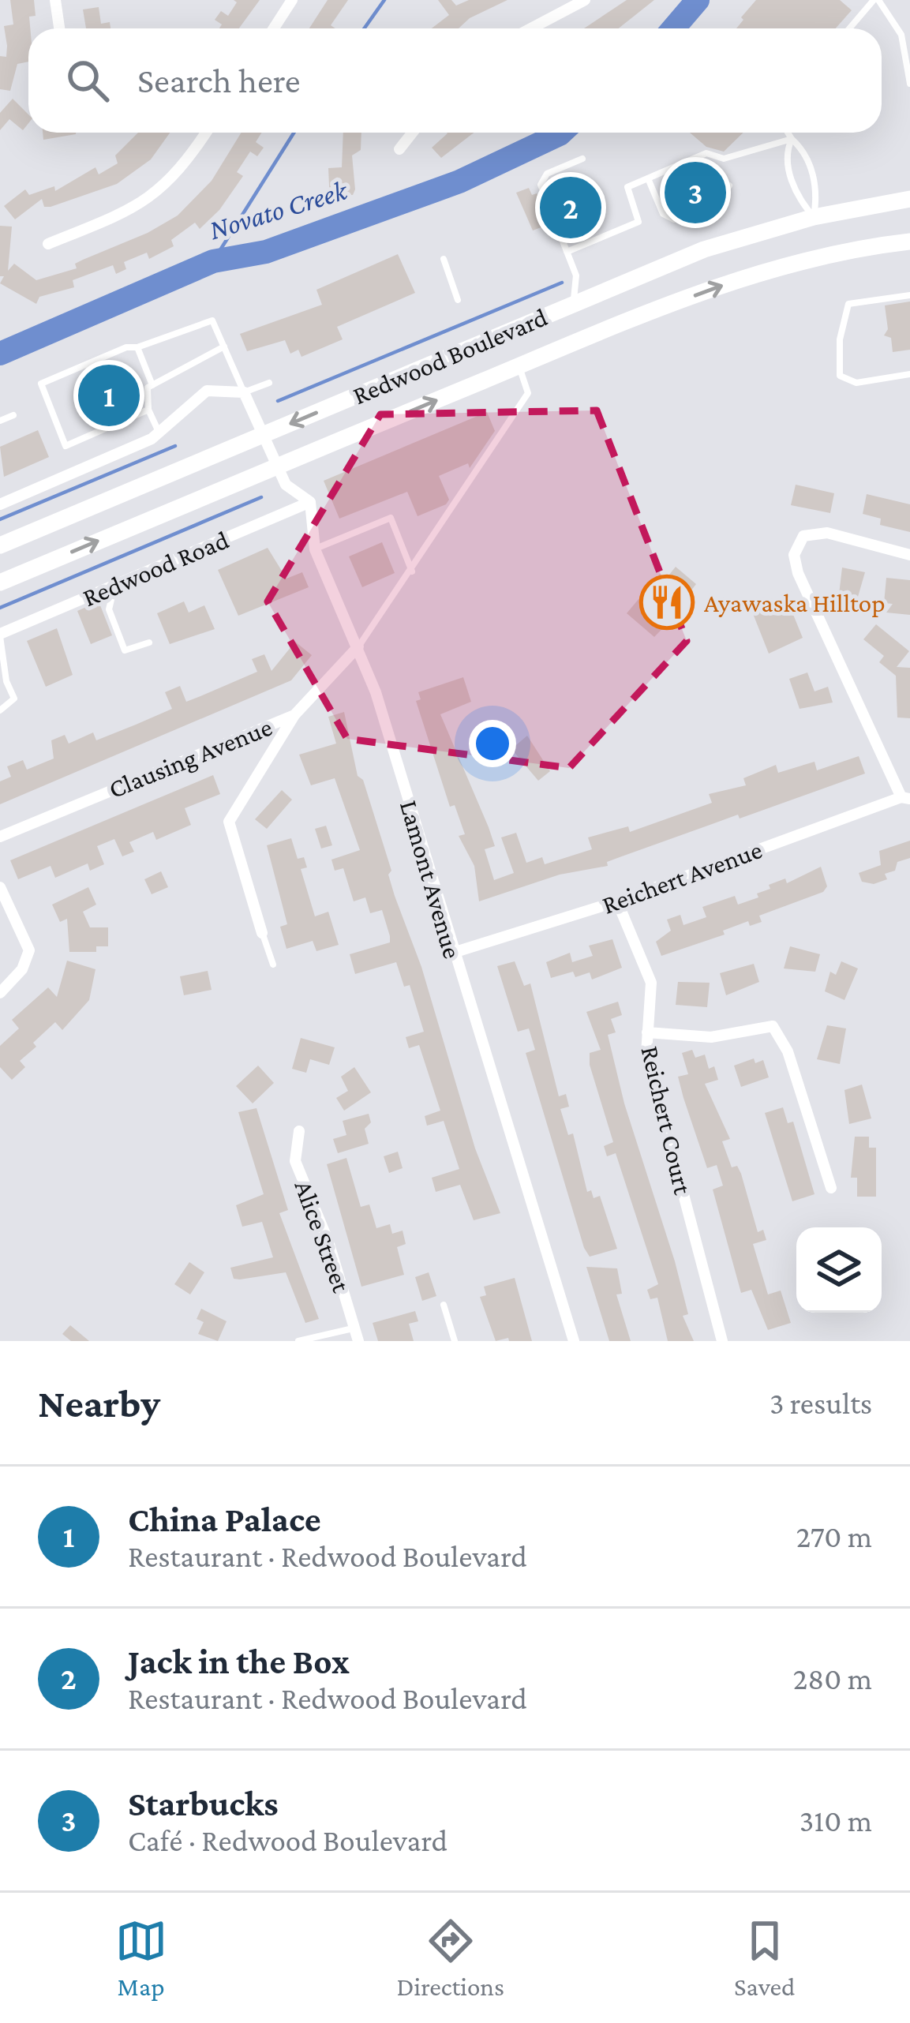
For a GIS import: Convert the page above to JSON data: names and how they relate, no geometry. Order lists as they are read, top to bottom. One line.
{"streets":{"main road":["Redwood Boulevard"],"street":["Redwood Road","Clausing Avenue","Reichert Avenue","Lamont Avenue","Reichert Court","Alice Street"]},"crossings":[["Redwood Road","Lamont Avenue"],["Clausing Avenue","Lamont Avenue"],["Reichert Avenue","Lamont Avenue"],["Reichert Avenue","Reichert Court"]],"water":["Novato Creek"],"places":{"restaurant":["Ayawaska Hilltop"]},"page":{"search":"Search here","pins":["3","2","1"],"heading":["Nearby","3 results"],"list":[{"mark":"1","name":"China Palace","note":"Restaurant · Redwood Boulevard","value":"270 m"},{"mark":"2","name":"Jack in the Box","note":"Restaurant · Redwood Boulevard","value":"280 m"},{"mark":"3","name":"Starbucks","note":"Café · Redwood Boulevard","value":"310 m"}],"nav":["Map","Directions","Saved"]}}
